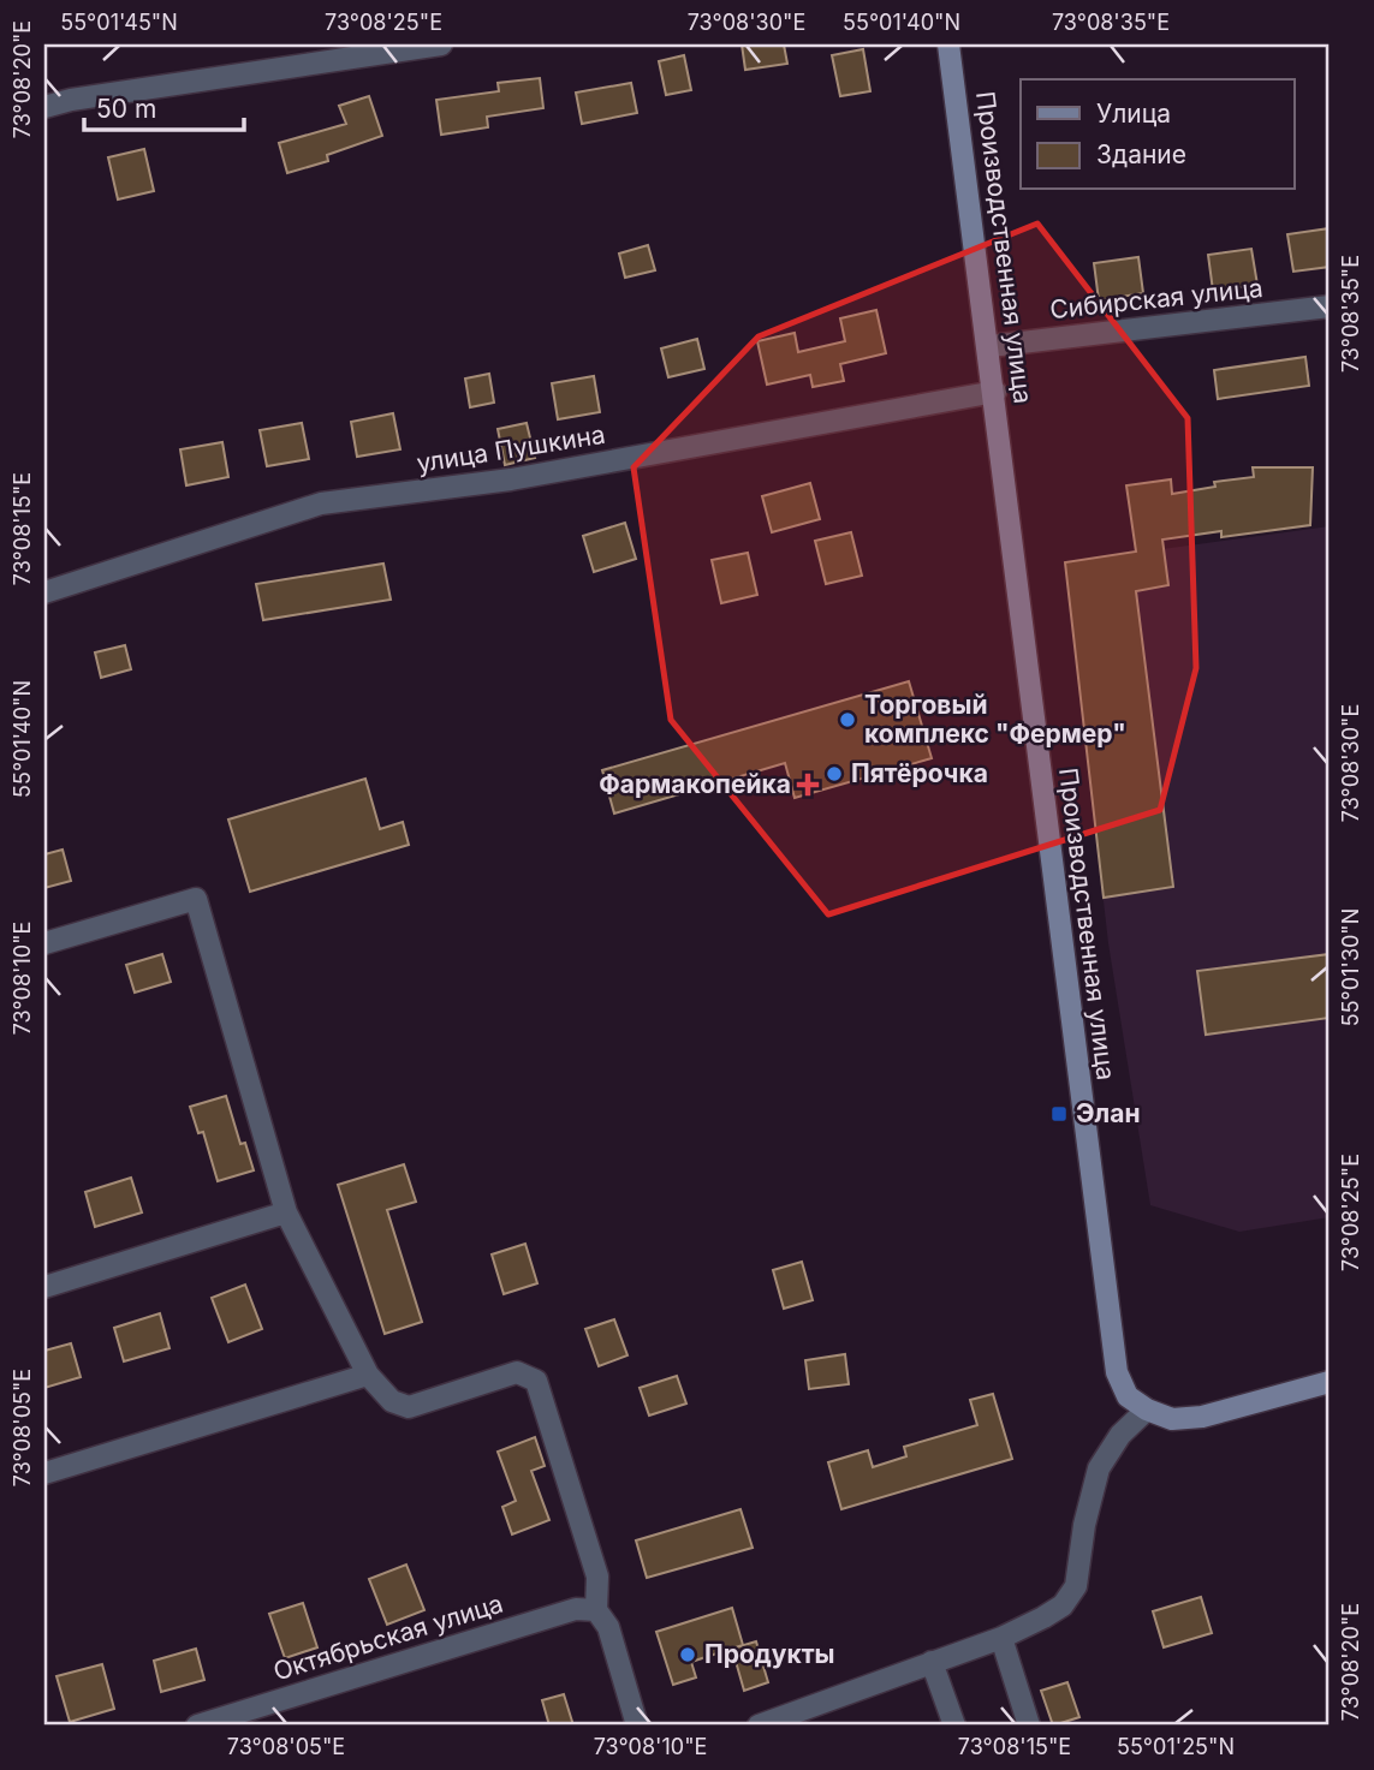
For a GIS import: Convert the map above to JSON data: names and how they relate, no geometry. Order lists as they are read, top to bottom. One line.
{"streets":{"street":["Производственная улица","Сибирская улица","улица Пушкина","Октябрьская улица"]},"crossings":[["Производственная улица","Сибирская улица"],["Производственная улица","улица Пушкина"]],"places":{"other":["Торговый комплекс \"Фермер\"","Пятёрочка","Продукты"],"health":["Фармакопейка"],"transit":["Элан"]},"legend":["Улица","Здание"],"scale_bar":"50 m","coordinates":["55°01'45\"N","73°08'25\"E","73°08'30\"E","55°01'40\"N","73°08'35\"E","73°08'20\"E","73°08'15\"E","55°01'30\"N","73°08'10\"E","73°08'05\"E","55°01'25\"N"]}
